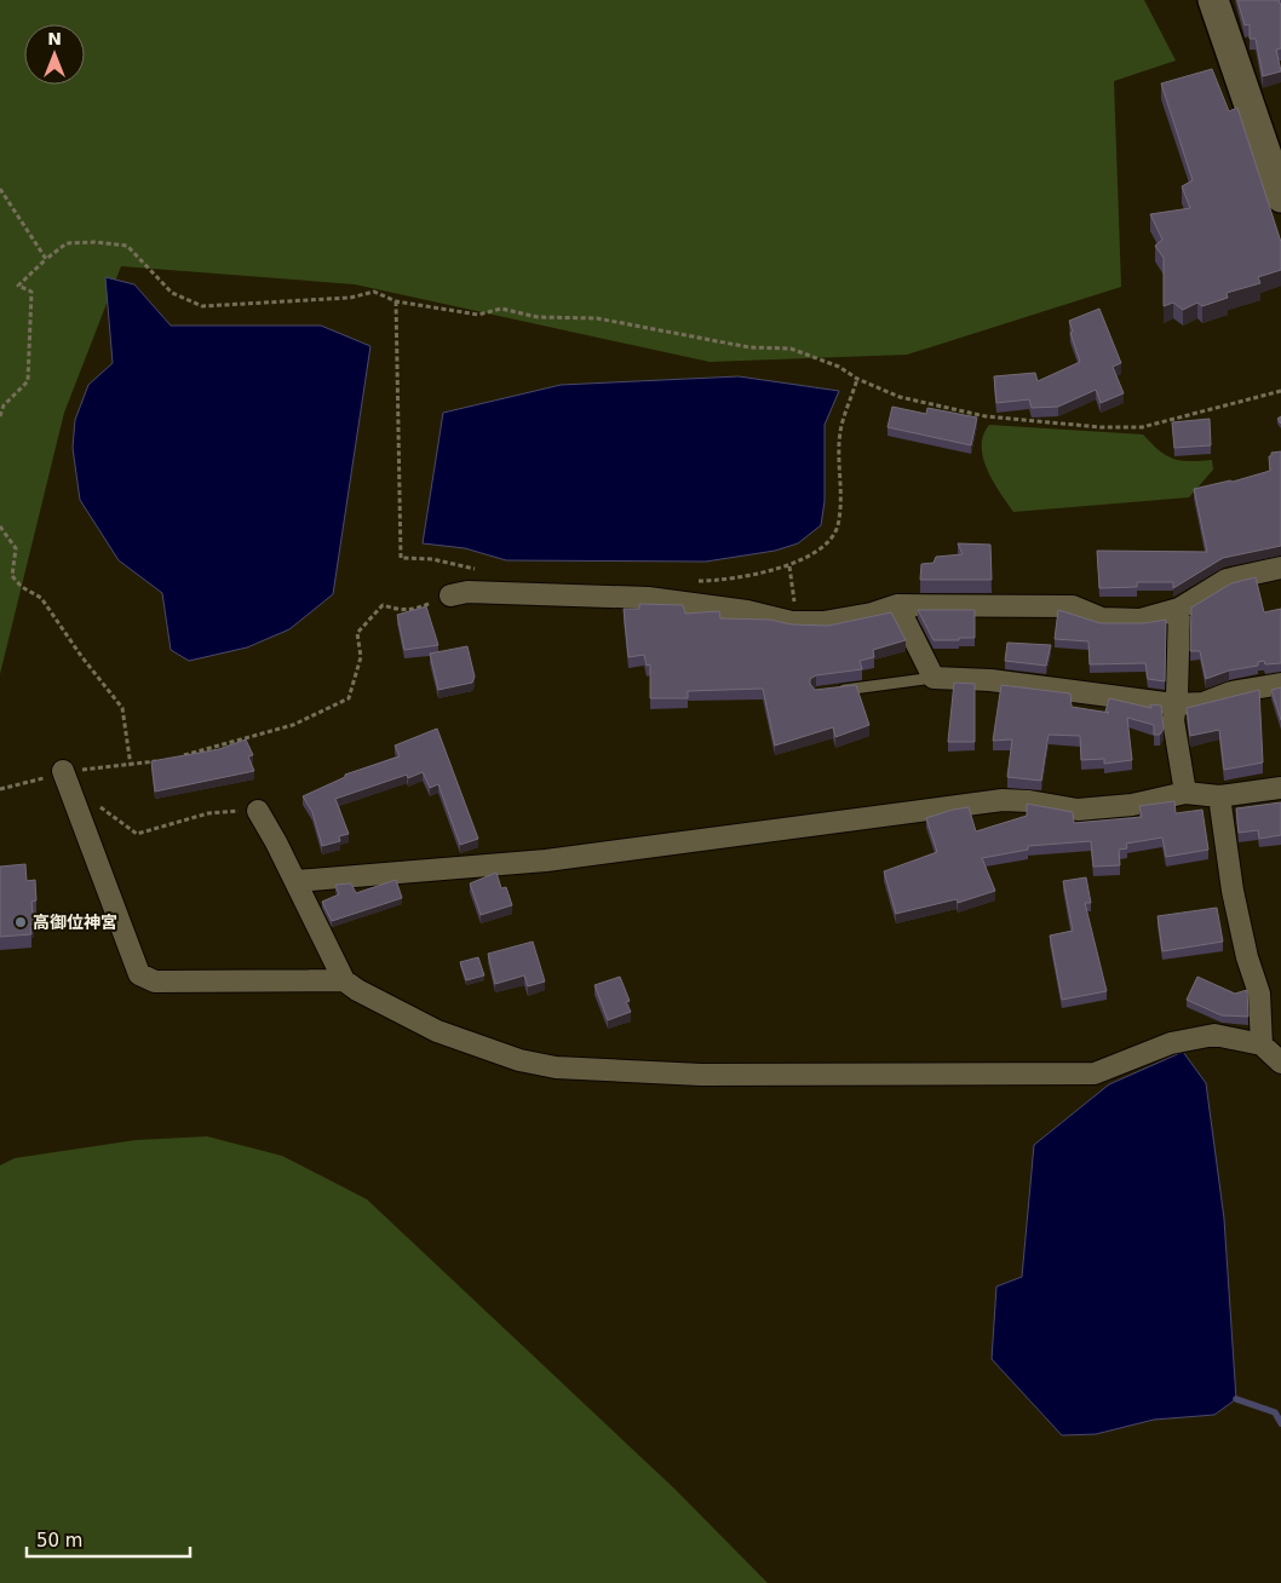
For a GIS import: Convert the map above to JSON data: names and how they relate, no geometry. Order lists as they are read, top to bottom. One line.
{"places":["高御位神宮"],"scale_bar":"50 m","north":"top"}
